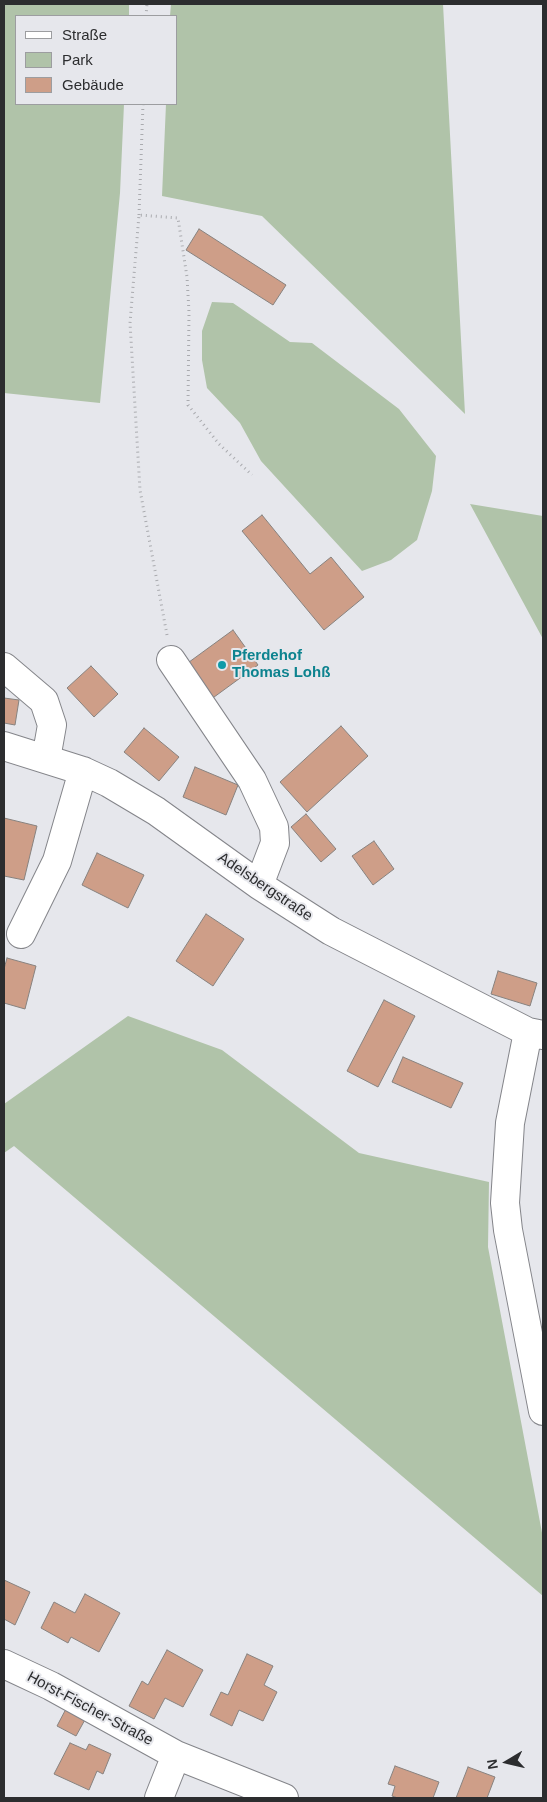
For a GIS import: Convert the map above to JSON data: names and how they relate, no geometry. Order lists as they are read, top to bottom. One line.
{"streets":{"street":["Adelsbergstraße","Horst-Fischer-Straße"]},"places":["Pferdehof Thomas Lohß"],"legend":["Straße","Park","Gebäude"],"north":"left"}
